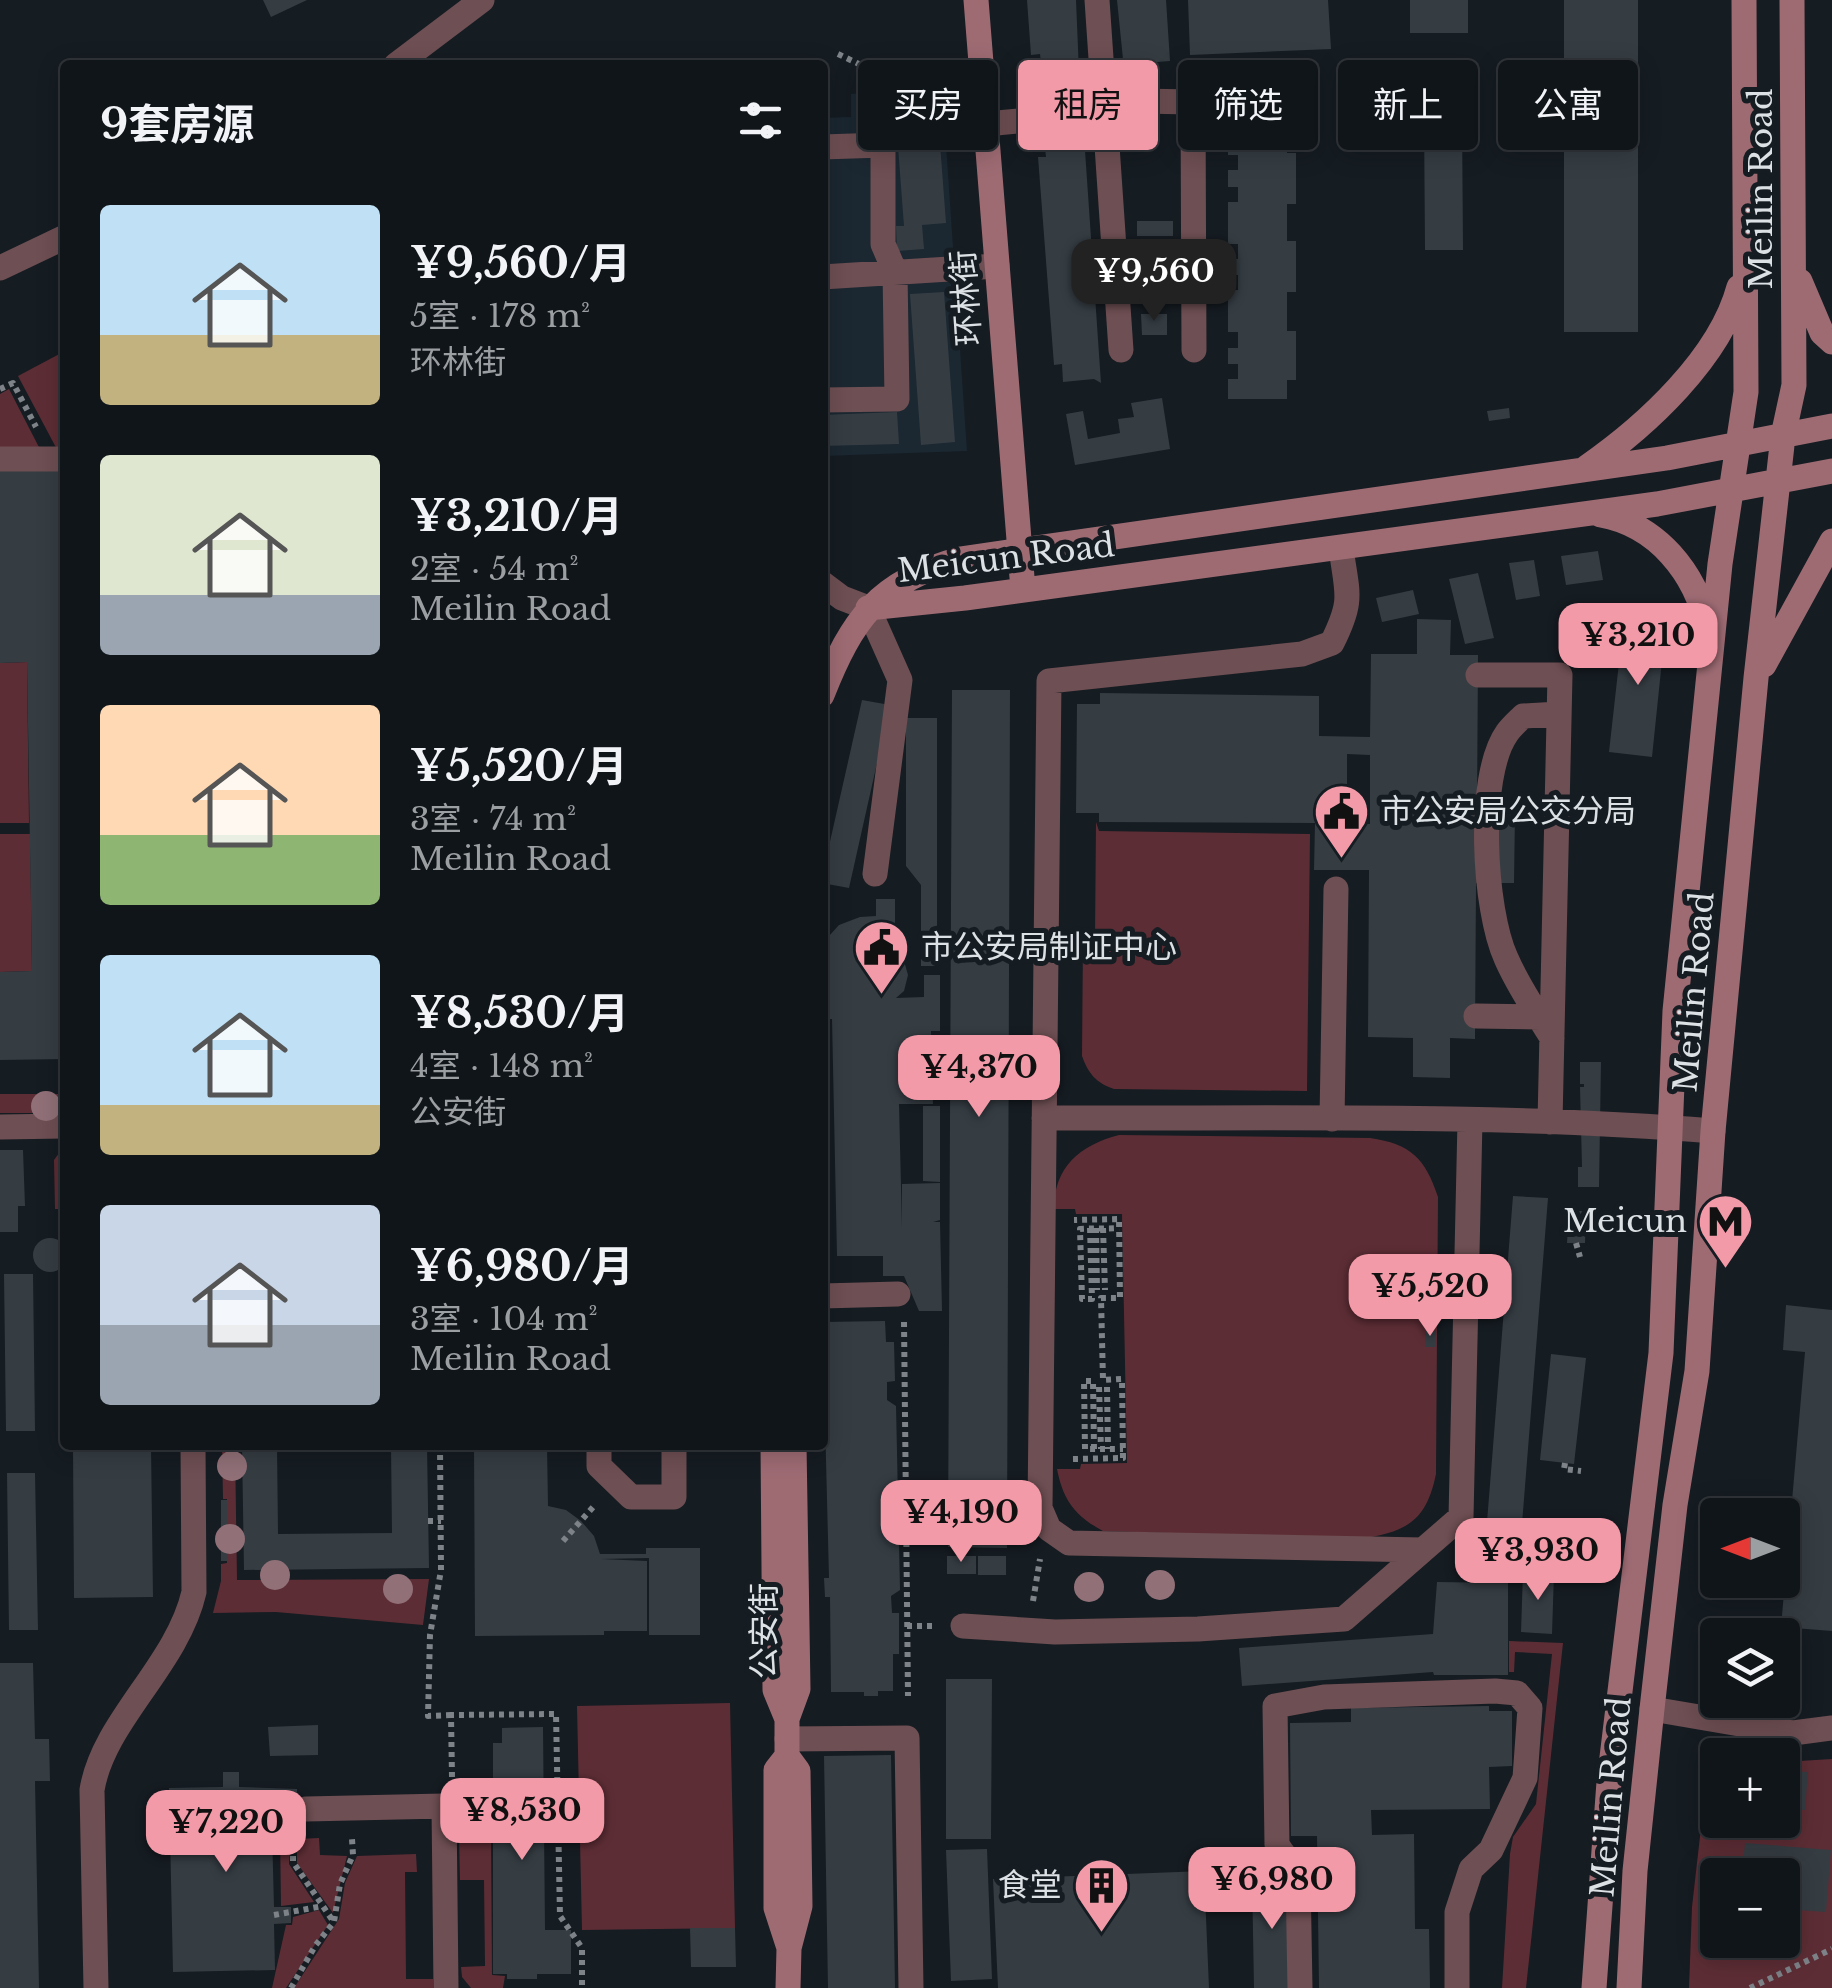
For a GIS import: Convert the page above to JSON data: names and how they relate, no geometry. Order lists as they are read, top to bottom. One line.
{"streets":{"main road":["Meilin Road","环林街","Meicun Road","公安街"]},"crossings":[["Meilin Road","Meicun Road"],["环林街","Meicun Road"]],"places":{"public building":["市公安局公交分局","市公安局制证中心"],"metro station":["Meicun"],"building":["食堂"]},"north":"left","page":{"chip":["买房","租房","筛选","新上","公寓"],"heading":"9套房源","list":[{"name":"¥9,560/月","note":"5室 · 178 m² · 环林街"},{"name":"¥3,210/月","note":"2室 · 54 m² · Meilin Road"},{"name":"¥5,520/月","note":"3室 · 74 m² · Meilin Road"},{"name":"¥8,530/月","note":"4室 · 148 m² · 公安街"},{"name":"¥6,980/月","note":"3室 · 104 m² · Meilin Road"}],"price":["¥9,560","¥3,210","¥4,370","¥5,520","¥4,190","¥3,930","¥8,530","¥7,220","¥6,980"],"map_buttons":["+","−"]}}
